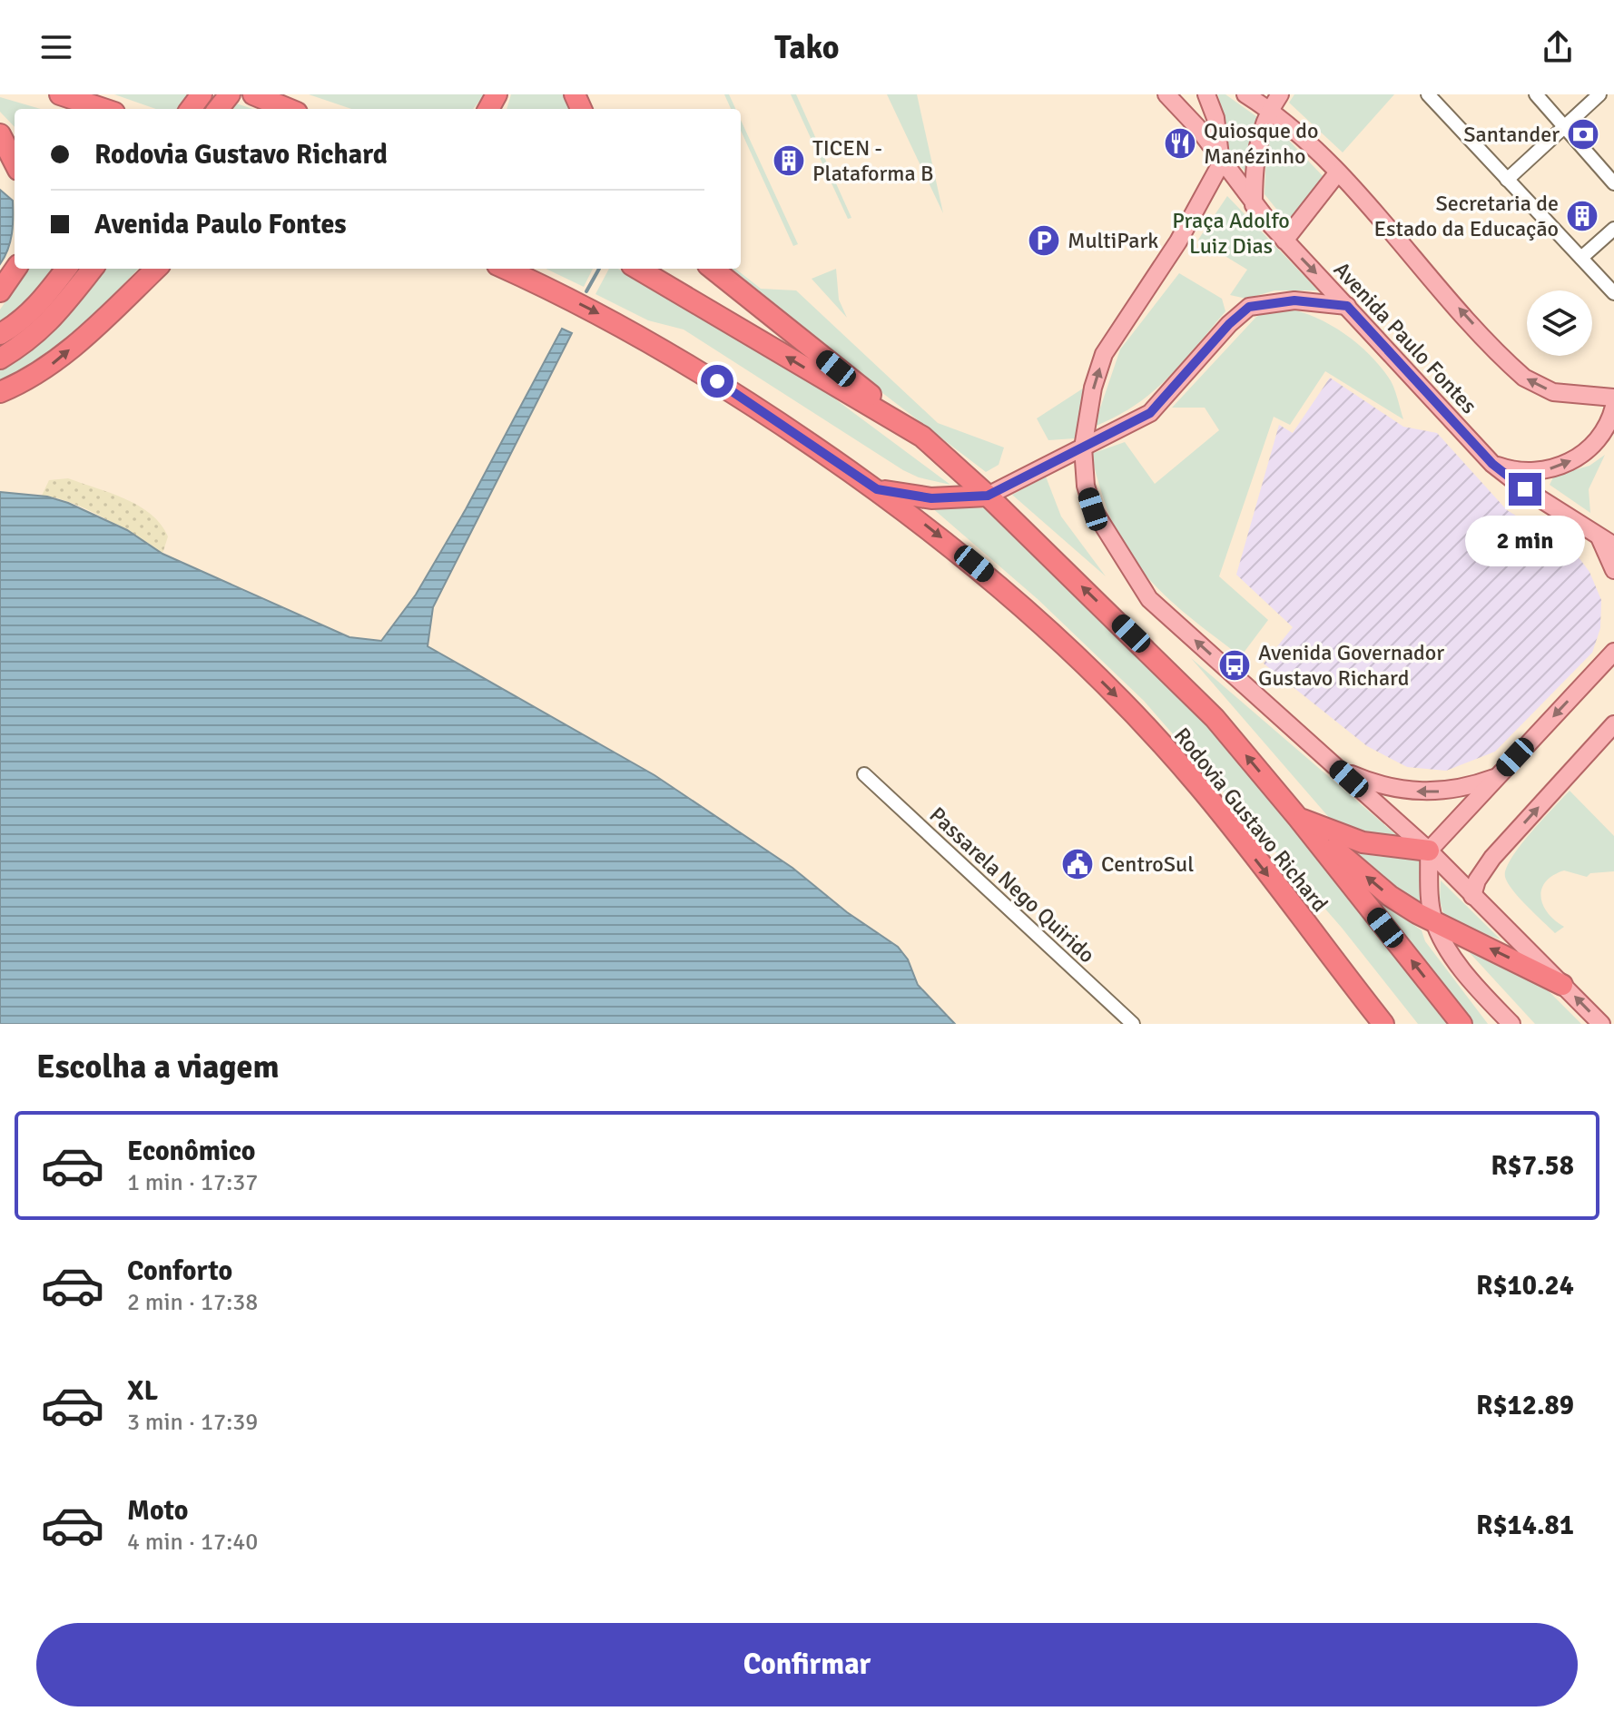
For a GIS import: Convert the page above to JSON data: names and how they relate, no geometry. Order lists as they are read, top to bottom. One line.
{"streets":{"highway":["Rodovia Gustavo Richard"],"main road":["Avenida Paulo Fontes"],"street":["Passarela Nego Quirido"]},"parks":["Praça Adolfo Luiz Dias"],"places":{"bank":["Santander"],"restaurant":["Quiosque do Manézinho"],"building":["TICEN - Plataforma B","Secretaria de Estado da Educação"],"parking":["MultiPark"],"bus stop":["Avenida Governador Gustavo Richard"],"public building":["CentroSul"]},"page":{"header":"Tako","banner":["Rodovia Gustavo Richard","Avenida Paulo Fontes"],"bubble":"2 min","heading":"Escolha a viagem","list":[{"name":"Econômico","note":"1 min · 17:37","value":"R$7.58"},{"name":"Conforto","note":"2 min · 17:38","value":"R$10.24"},{"name":"XL","note":"3 min · 17:39","value":"R$12.89"},{"name":"Moto","note":"4 min · 17:40","value":"R$14.81"}],"buttons":"Confirmar"}}
